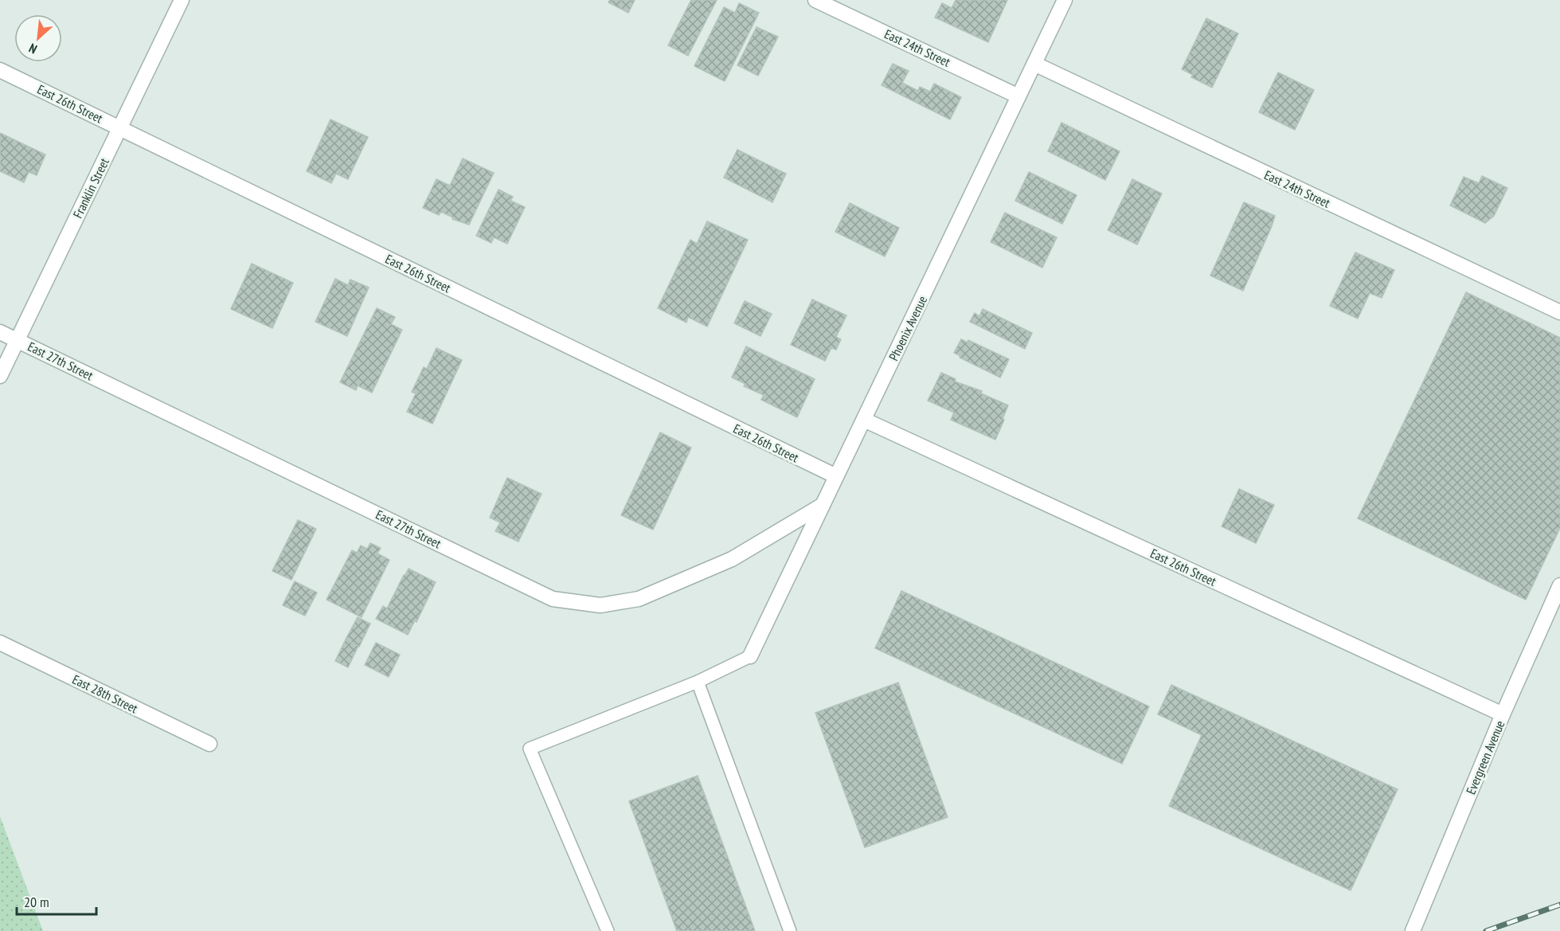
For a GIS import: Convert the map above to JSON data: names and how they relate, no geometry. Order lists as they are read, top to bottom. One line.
{"streets":{"street":["East 24th Street","East 26th Street","Franklin Street","Phoenix Avenue","East 27th Street","East 28th Street","Evergreen Avenue"]},"crossings":[["East 24th Street","Phoenix Avenue"],["East 26th Street","Franklin Street"],["East 26th Street","Phoenix Avenue"],["East 26th Street","Evergreen Avenue"],["Franklin Street","East 27th Street"],["Phoenix Avenue","East 27th Street"]],"scale_bar":"20 m","north":"bottom left"}
